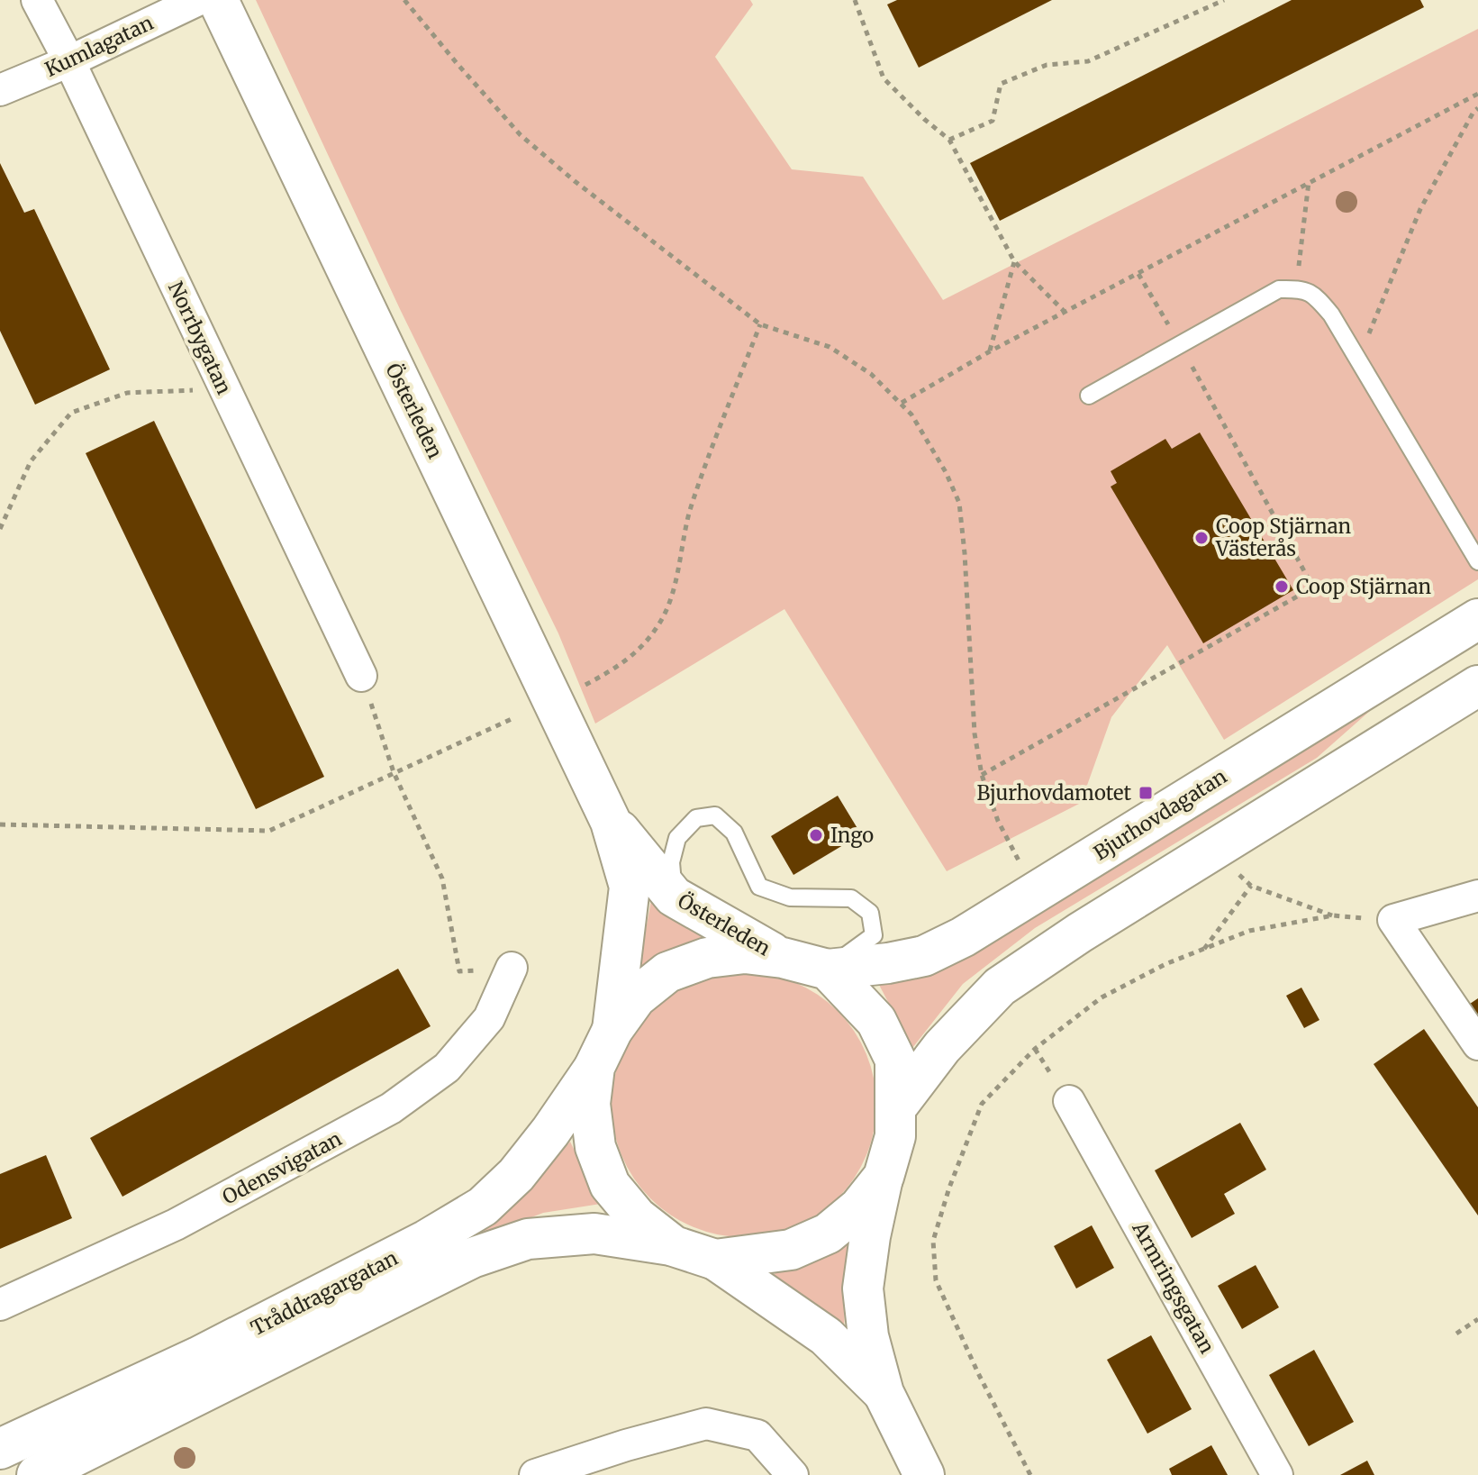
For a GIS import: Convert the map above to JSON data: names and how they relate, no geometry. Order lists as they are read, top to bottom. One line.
{"streets":{"main road":["Österleden","Bjurhovdagatan","Tråddragargatan"],"street":["Kumlagatan","Norrbygatan","Odensvigatan","Armringsgatan"]},"crossings":[["Kumlagatan","Norrbygatan"]],"places":{"other":["Coop Stjärnan Västerås","Coop Stjärnan","Ingo"],"transit":["Bjurhovdamotet"]}}
